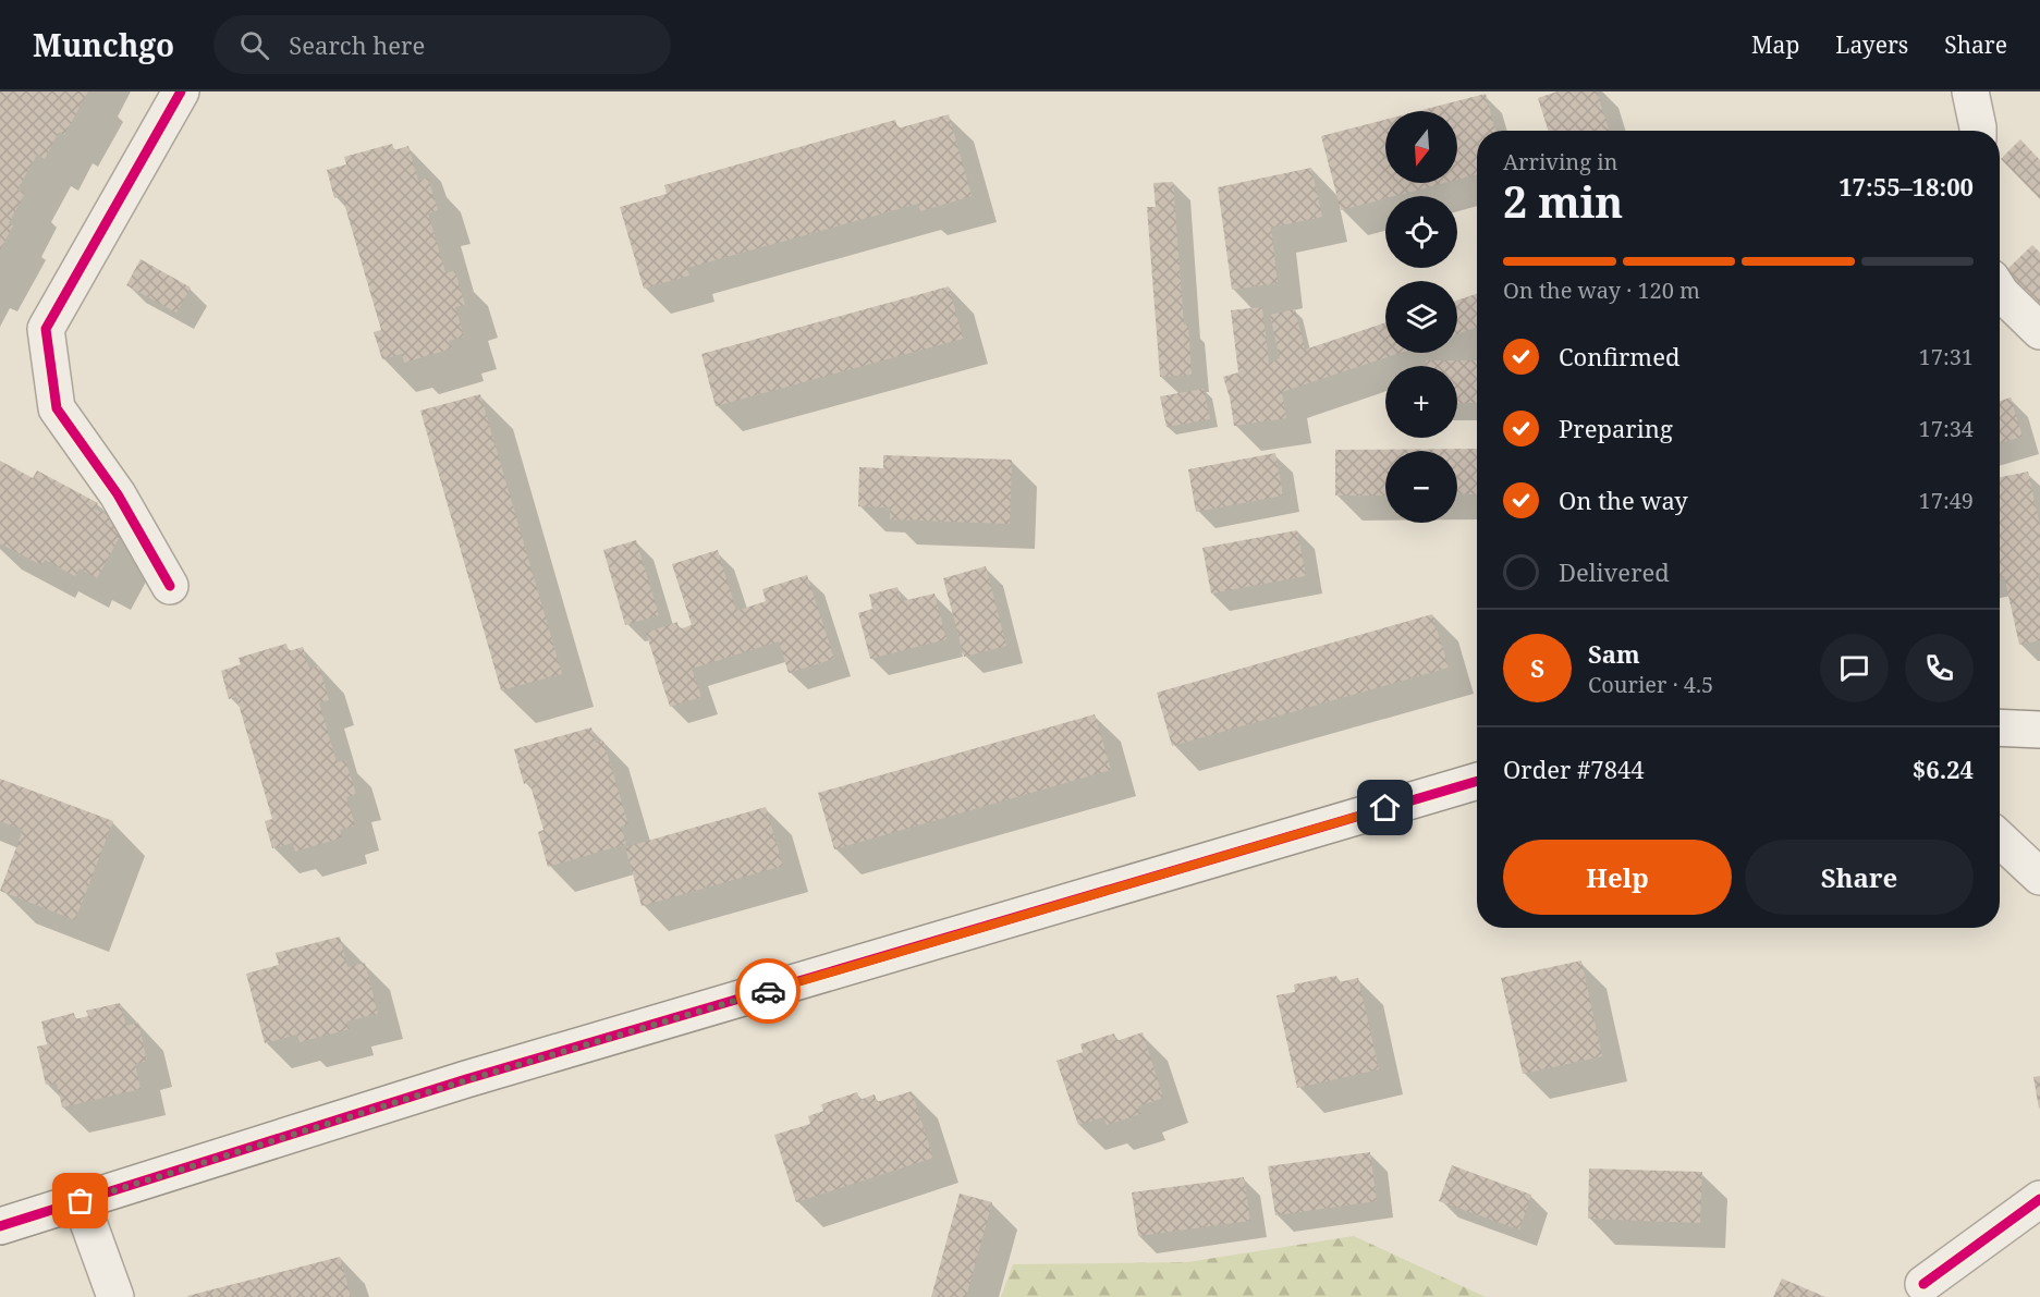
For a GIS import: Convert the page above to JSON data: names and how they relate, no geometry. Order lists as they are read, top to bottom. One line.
{"north":"bottom","page":{"header":"Munchgo","search":"Search here","nav":["Map","Layers","Share"],"map_buttons":["+","−"],"heading":["2 min","Arriving in","17:55–18:00"],"panel":["Sam","Courier · 4.5","Order #7844","$6.24"],"bar":"On the way · 120 m","list":[["Confirmed","17:31"],["Preparing","17:34"],["On the way","17:49"],"Delivered"],"round":"S","buttons":["Help","Share"]}}
